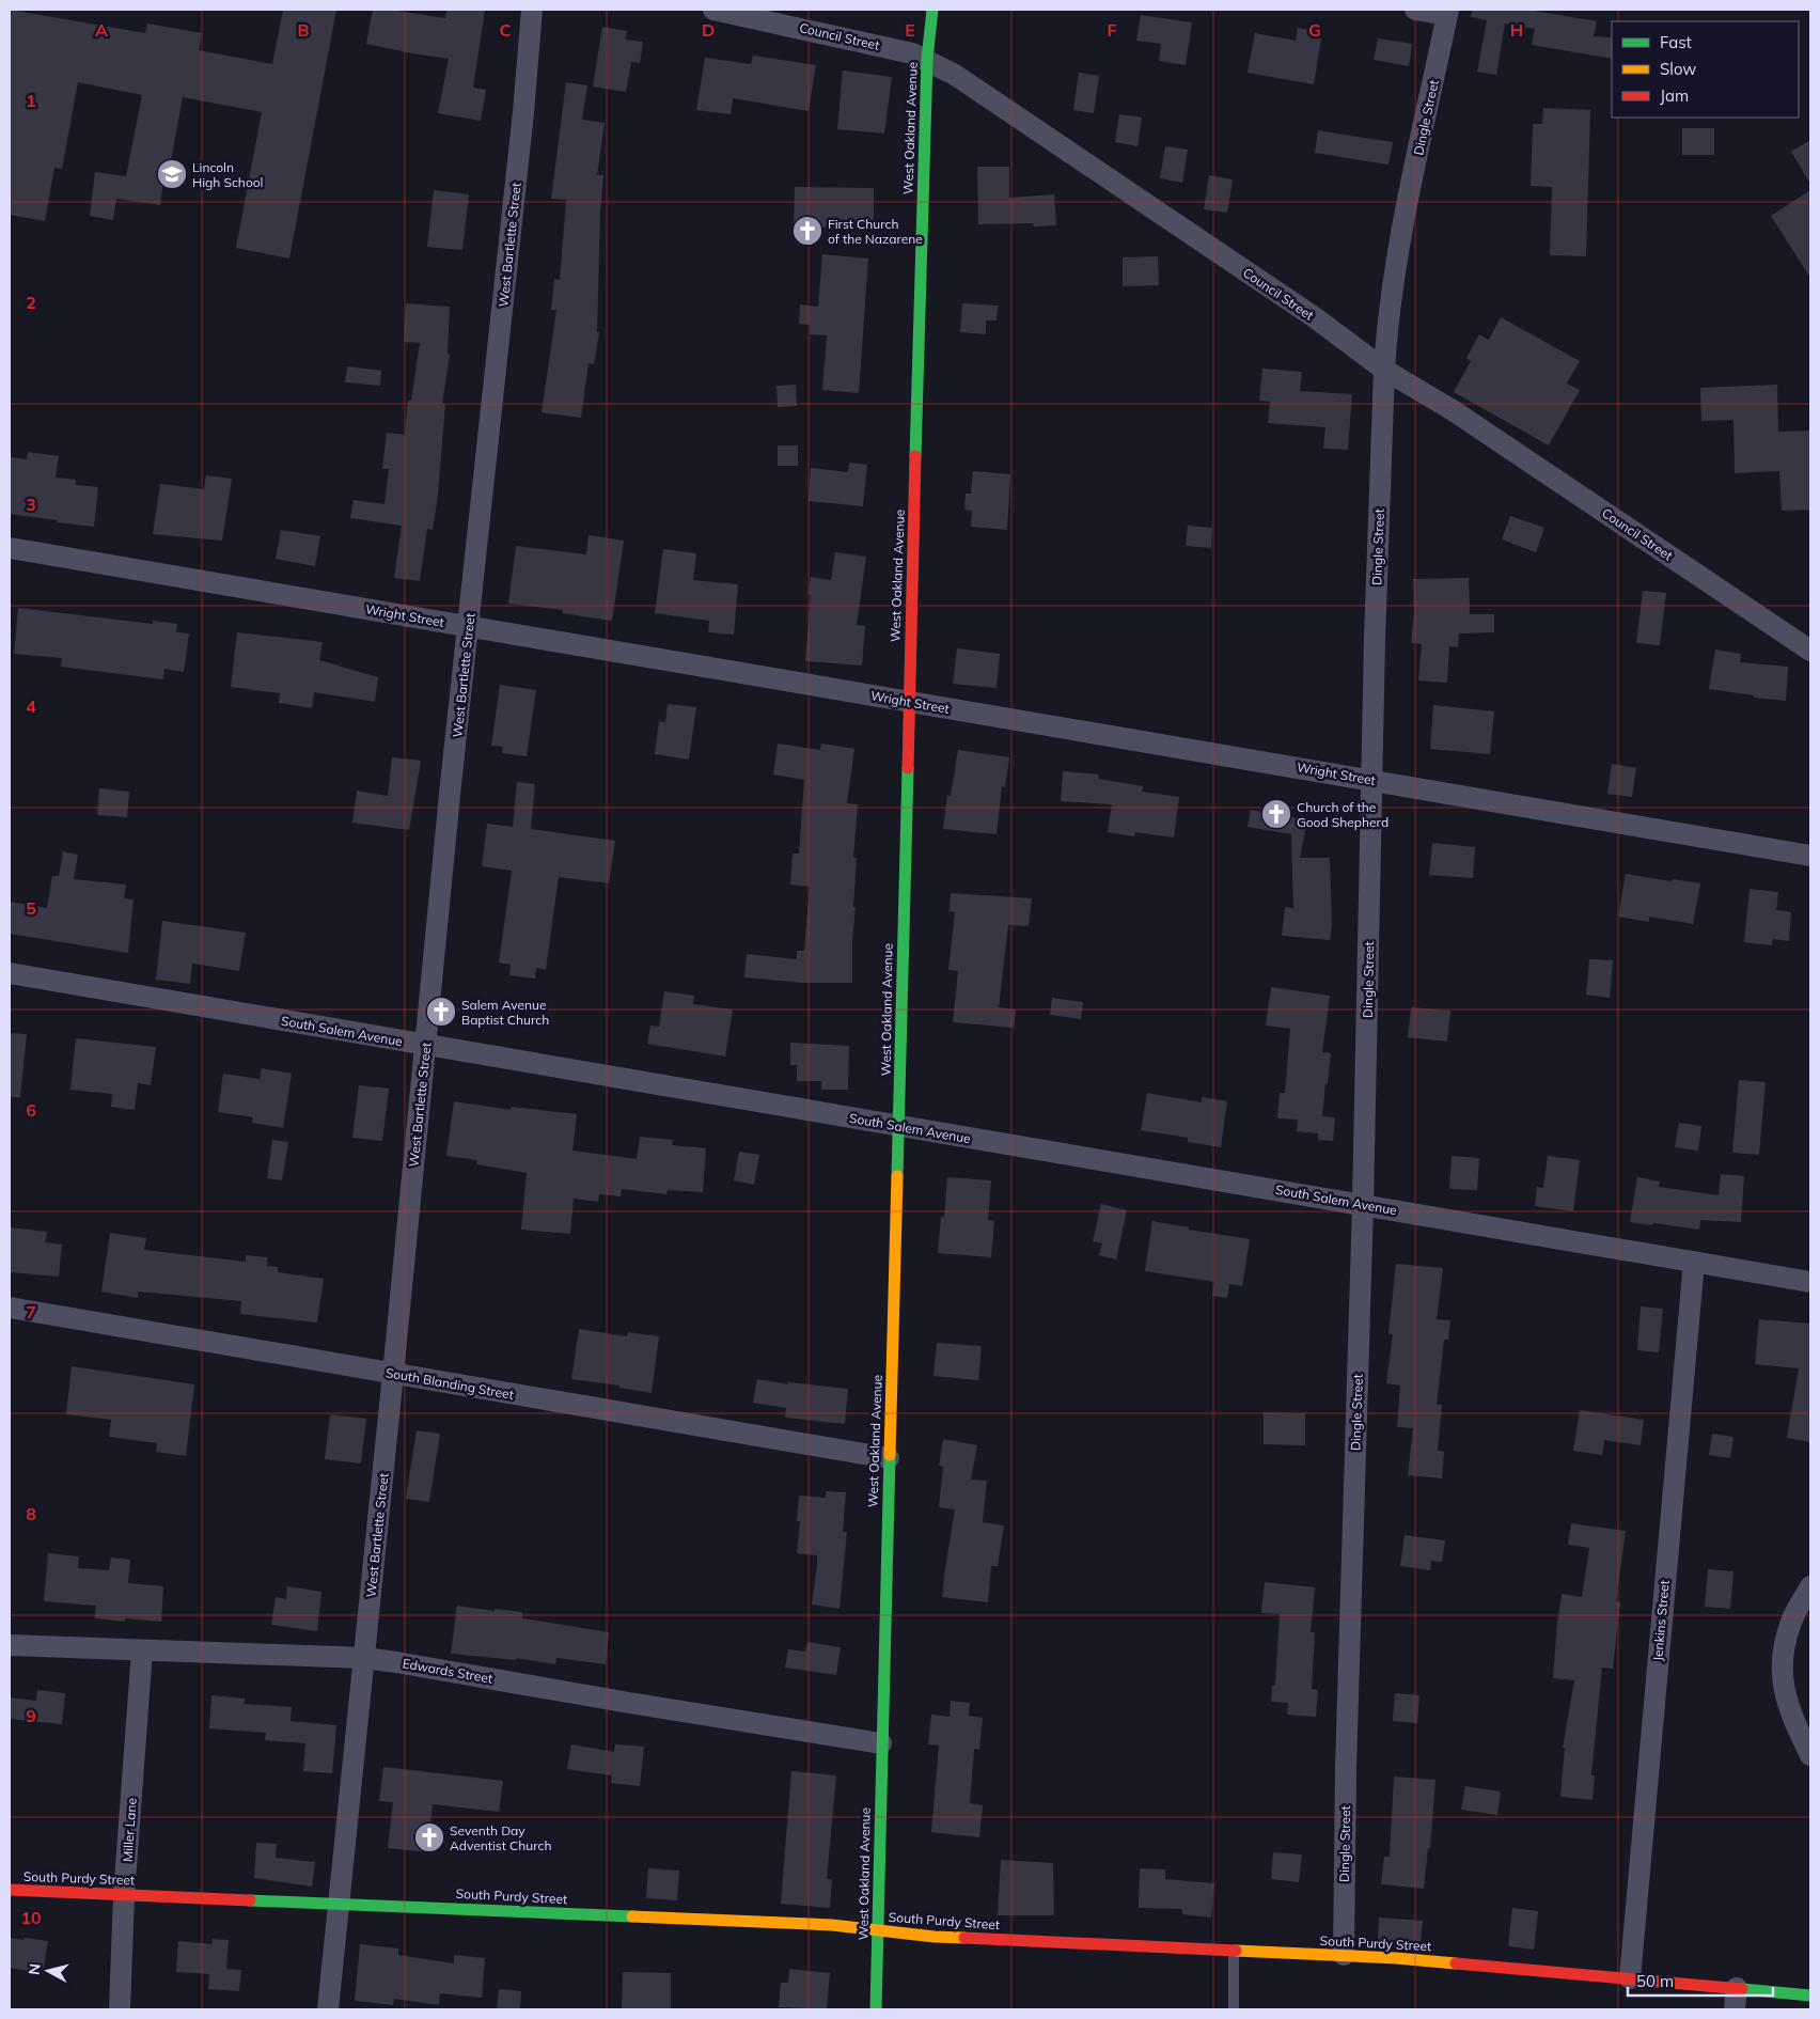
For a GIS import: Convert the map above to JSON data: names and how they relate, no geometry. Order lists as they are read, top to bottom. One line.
{"streets":{"street":["Council Street","Dingle Street","West Oakland Avenue","West Bartlette Street","Wright Street","South Salem Avenue","South Blanding Street","Jenkins Street","Edwards Street","Miller Lane","South Purdy Street"]},"crossings":[["Council Street","Dingle Street"],["Council Street","West Oakland Avenue"],["Dingle Street","Wright Street"],["Dingle Street","South Salem Avenue"],["Dingle Street","South Purdy Street"],["West Oakland Avenue","Wright Street"],["West Oakland Avenue","South Salem Avenue"],["West Oakland Avenue","South Blanding Street"],["West Oakland Avenue","Edwards Street"],["West Oakland Avenue","South Purdy Street"],["West Bartlette Street","Wright Street"],["West Bartlette Street","South Salem Avenue"],["West Bartlette Street","South Blanding Street"],["West Bartlette Street","Edwards Street"],["West Bartlette Street","South Purdy Street"],["South Salem Avenue","Jenkins Street"],["Jenkins Street","South Purdy Street"],["Edwards Street","Miller Lane"],["Miller Lane","South Purdy Street"]],"places":{"school or university":["Lincoln High School"],"church":["First Church of the Nazarene","Church of the Good Shepherd","Salem Avenue Baptist Church","Seventh Day Adventist Church"]},"legend":["Fast","Slow","Jam"],"scale_bar":"50 m","north":"left","grid":{"columns":["A","B","C","D","E","F","G","H"],"rows":["1","2","3","4","5","6","7","8","9","10"]}}
